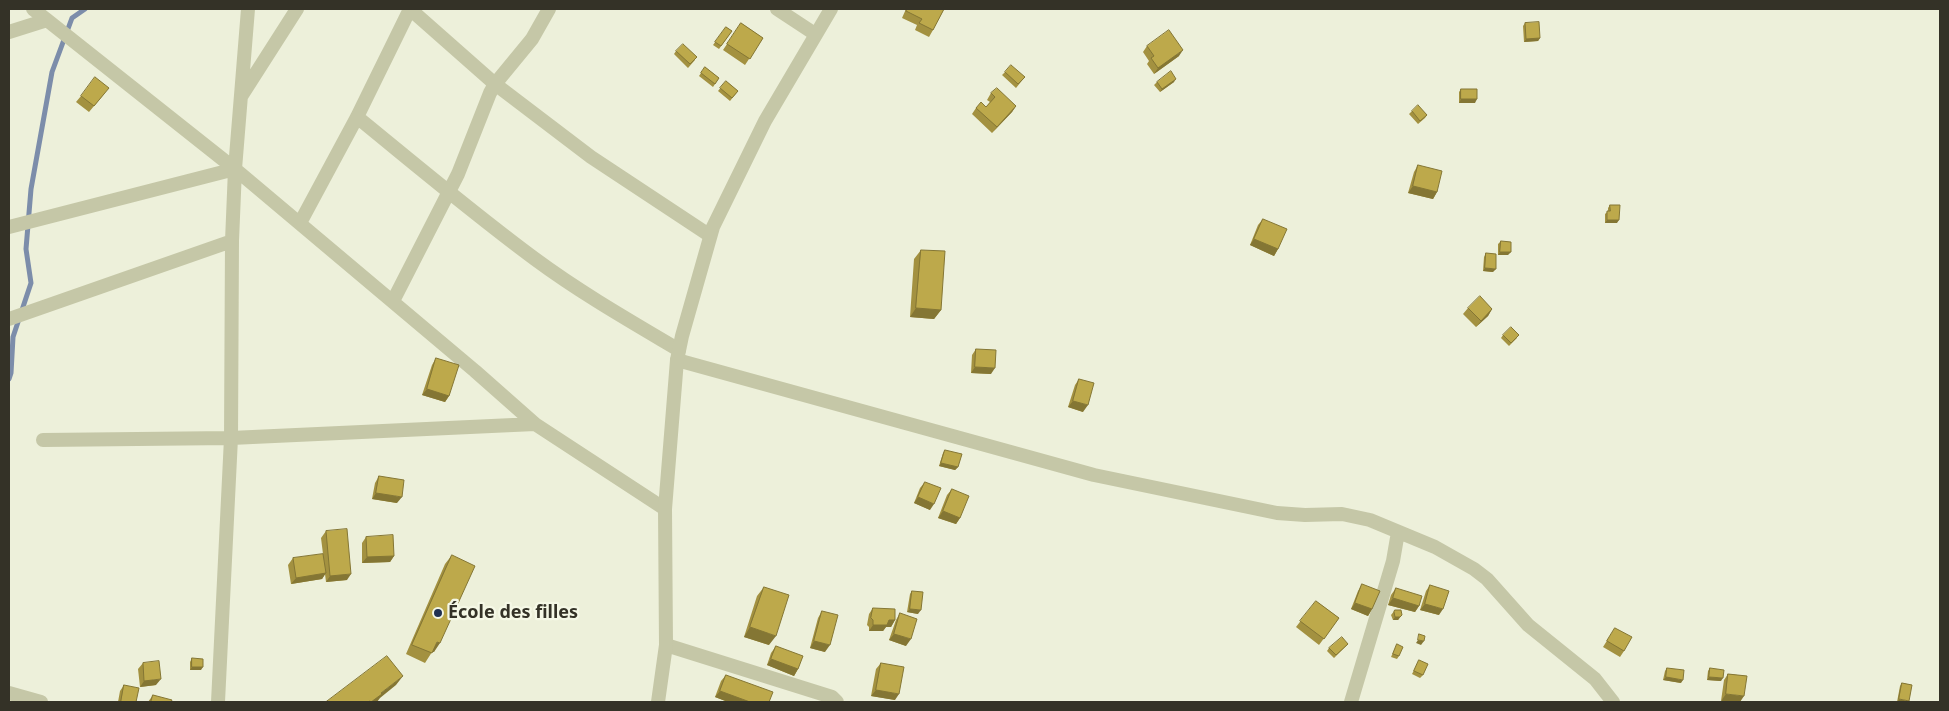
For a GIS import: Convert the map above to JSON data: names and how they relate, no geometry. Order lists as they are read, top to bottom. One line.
{"places":["École des filles"]}
